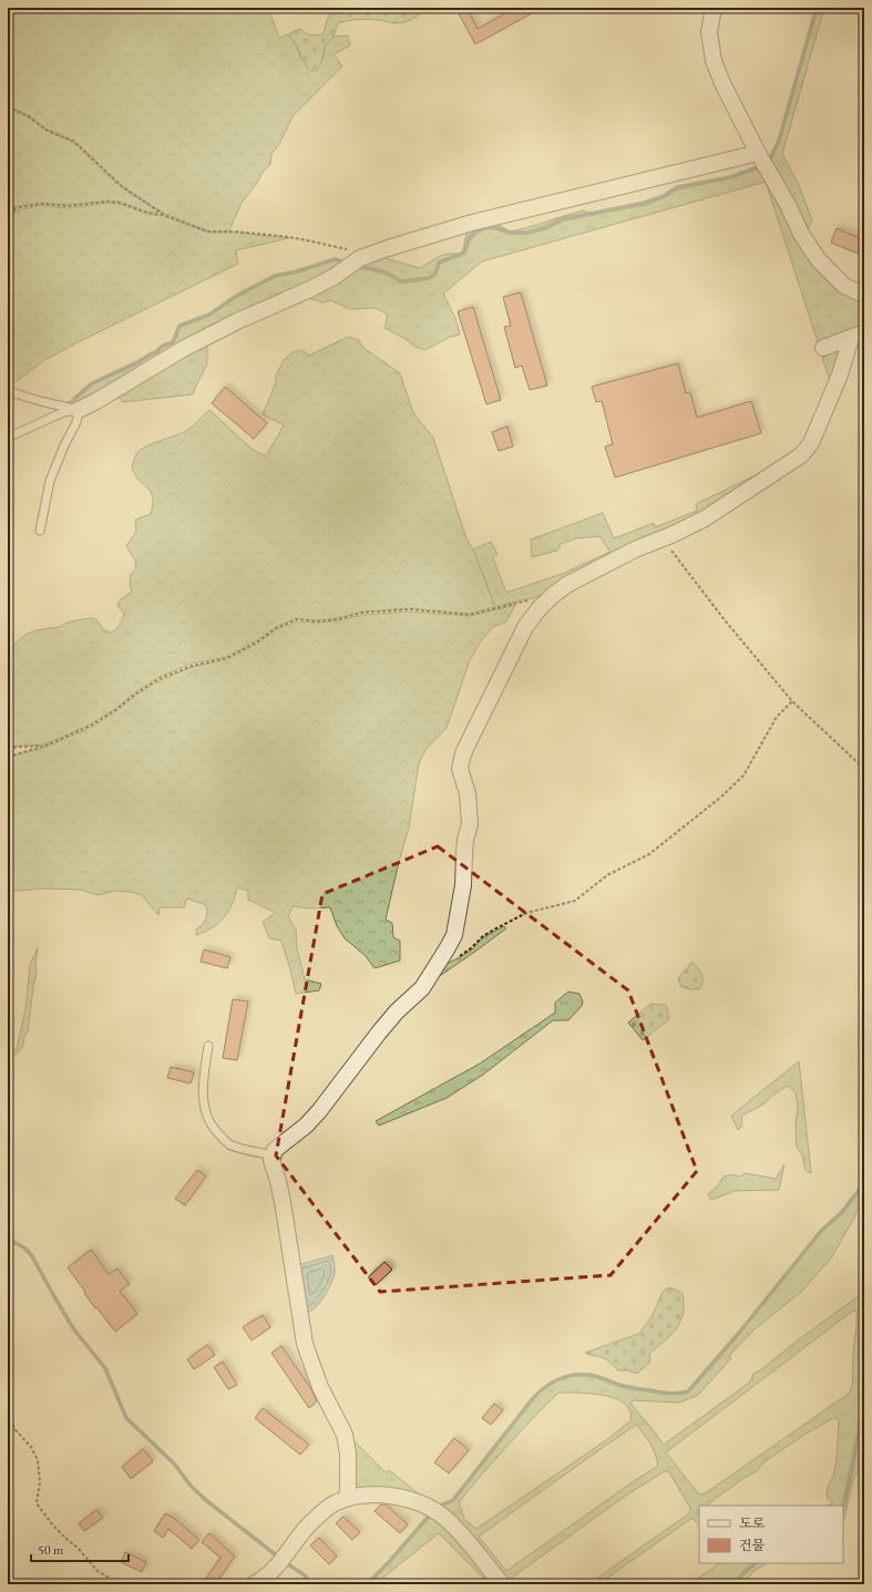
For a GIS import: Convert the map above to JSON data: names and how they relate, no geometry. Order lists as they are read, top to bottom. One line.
{"legend":["도로","건물"],"scale_bar":"50 m"}
